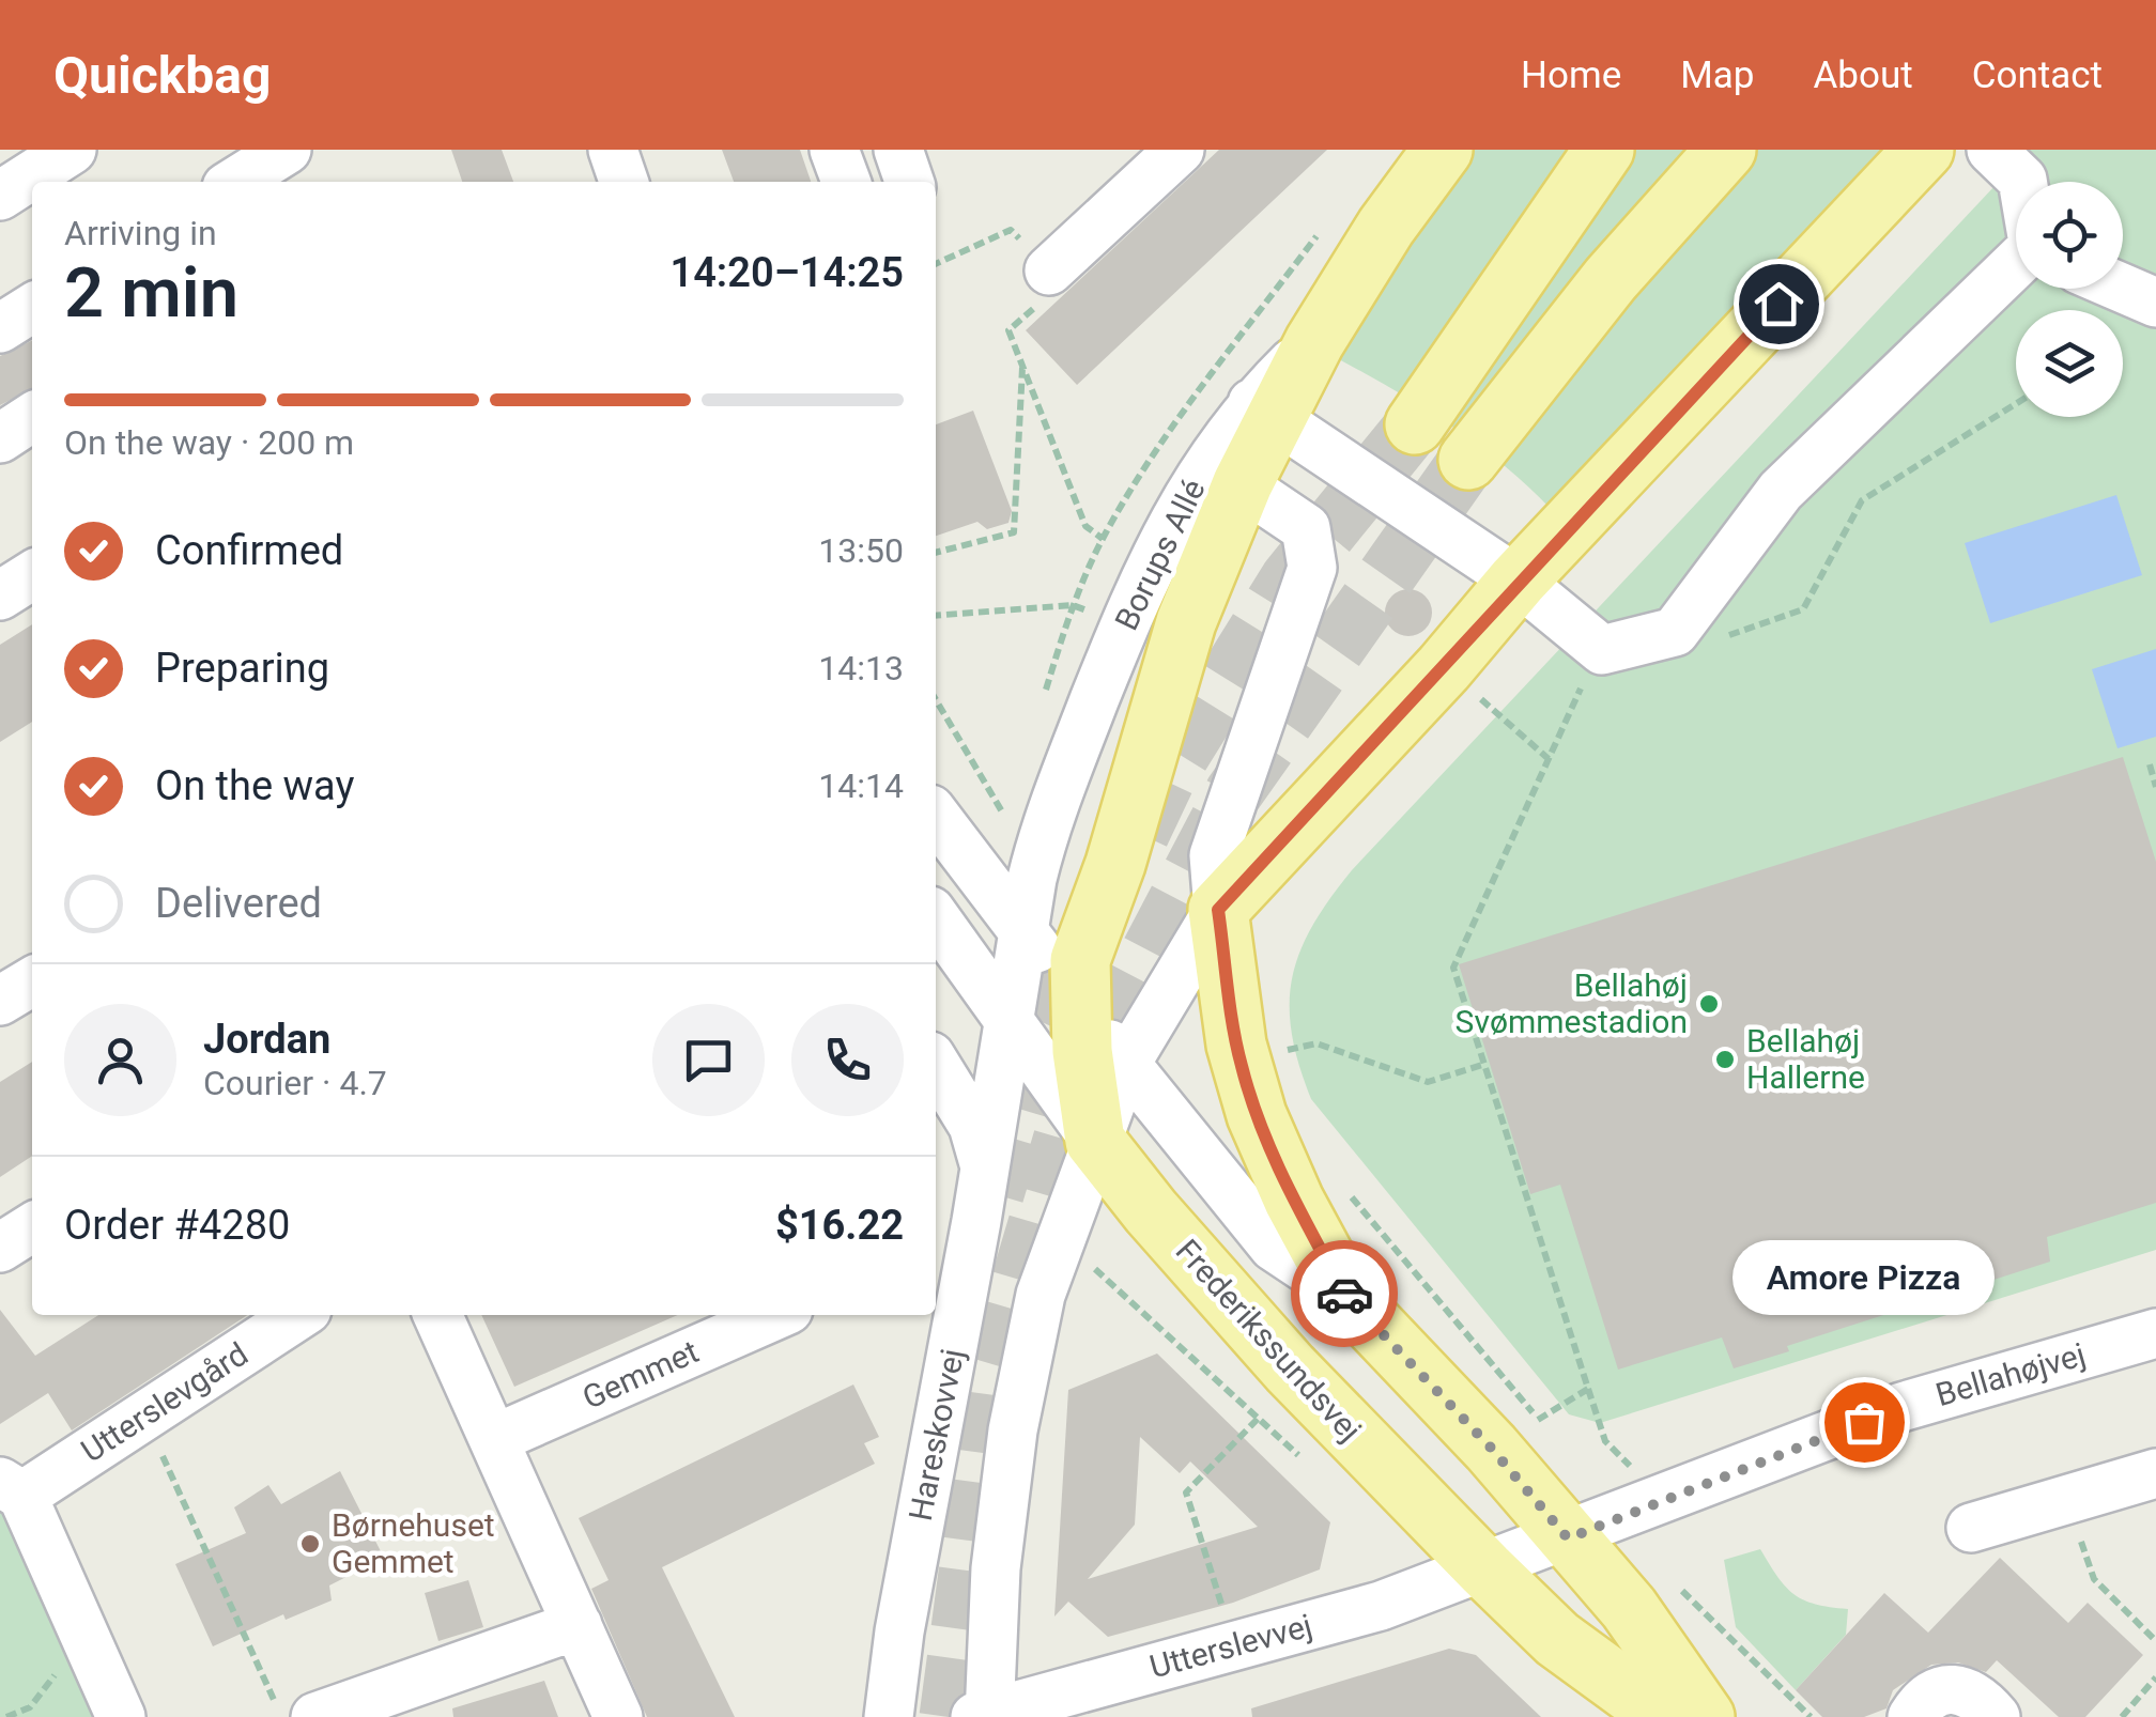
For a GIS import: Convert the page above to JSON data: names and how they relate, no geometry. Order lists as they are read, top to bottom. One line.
{"streets":{"main road":["Frederikssundsvej"],"street":["Borups Allé","Gemmet","Bellahøjvej","Utterslevgård","Hareskovvej","Utterslevvej"]},"crossings":[["Borups Allé","Frederikssundsvej"],["Borups Allé","Hareskovvej"],["Frederikssundsvej","Bellahøjvej"],["Frederikssundsvej","Hareskovvej"],["Frederikssundsvej","Utterslevvej"],["Bellahøjvej","Utterslevvej"]],"places":["Bellahøj Svømmestadion","Bellahøj Hallerne","Amore Pizza","Børnehuset Gemmet"],"page":{"header":"Quickbag","nav":["Home","Map","About","Contact"],"heading":["2 min","Arriving in","14:20–14:25"],"panel":["Jordan","Courier · 4.7","Order #4280","$16.22"],"bar":"On the way · 200 m","list":[["Confirmed","13:50"],["Preparing","14:13"],["On the way","14:14"],"Delivered"],"bubble":"Amore Pizza"}}
